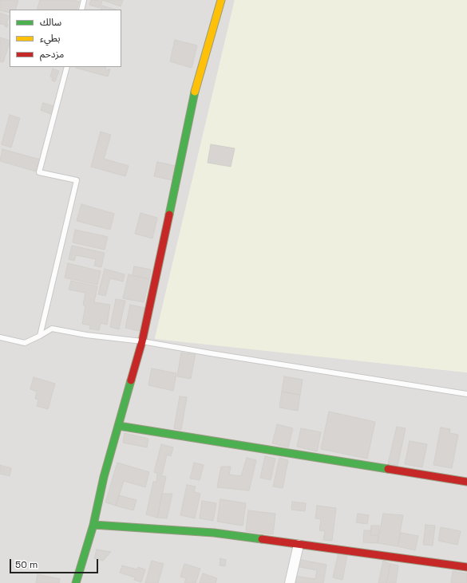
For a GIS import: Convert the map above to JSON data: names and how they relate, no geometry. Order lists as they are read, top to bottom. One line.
{"legend":["سالك","بطيء","مزدحم"],"scale_bar":"50 m"}
